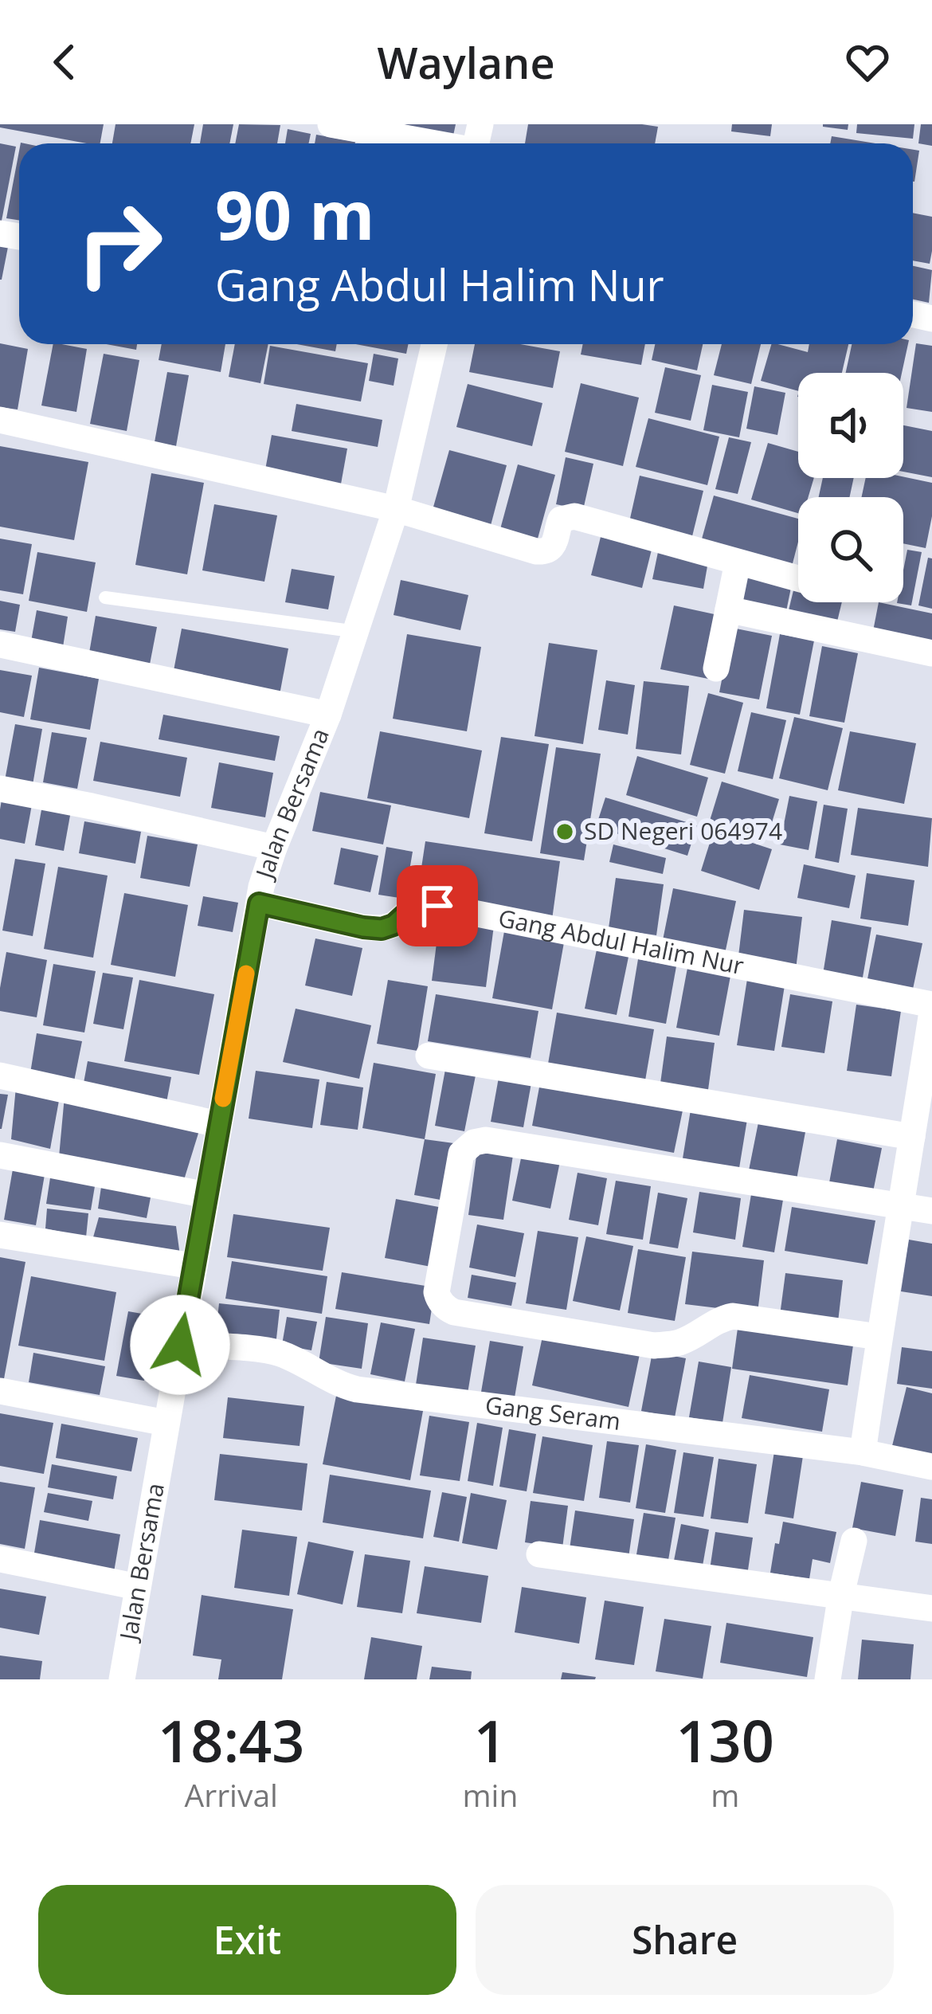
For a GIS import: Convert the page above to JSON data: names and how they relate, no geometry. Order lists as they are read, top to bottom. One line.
{"streets":{"street":["Jalan Bersama","Gang Abdul Halim Nur","Gang Seram"]},"crossings":[["Jalan Bersama","Gang Abdul Halim Nur"],["Jalan Bersama","Gang Seram"]],"places":["SD Negeri 064974"],"page":{"header":"Waylane","turn":["90 m","Gang Abdul Halim Nur"],"eta":["18:43","Arrival","1","min","130","m"],"buttons":["Exit","Share"]}}
